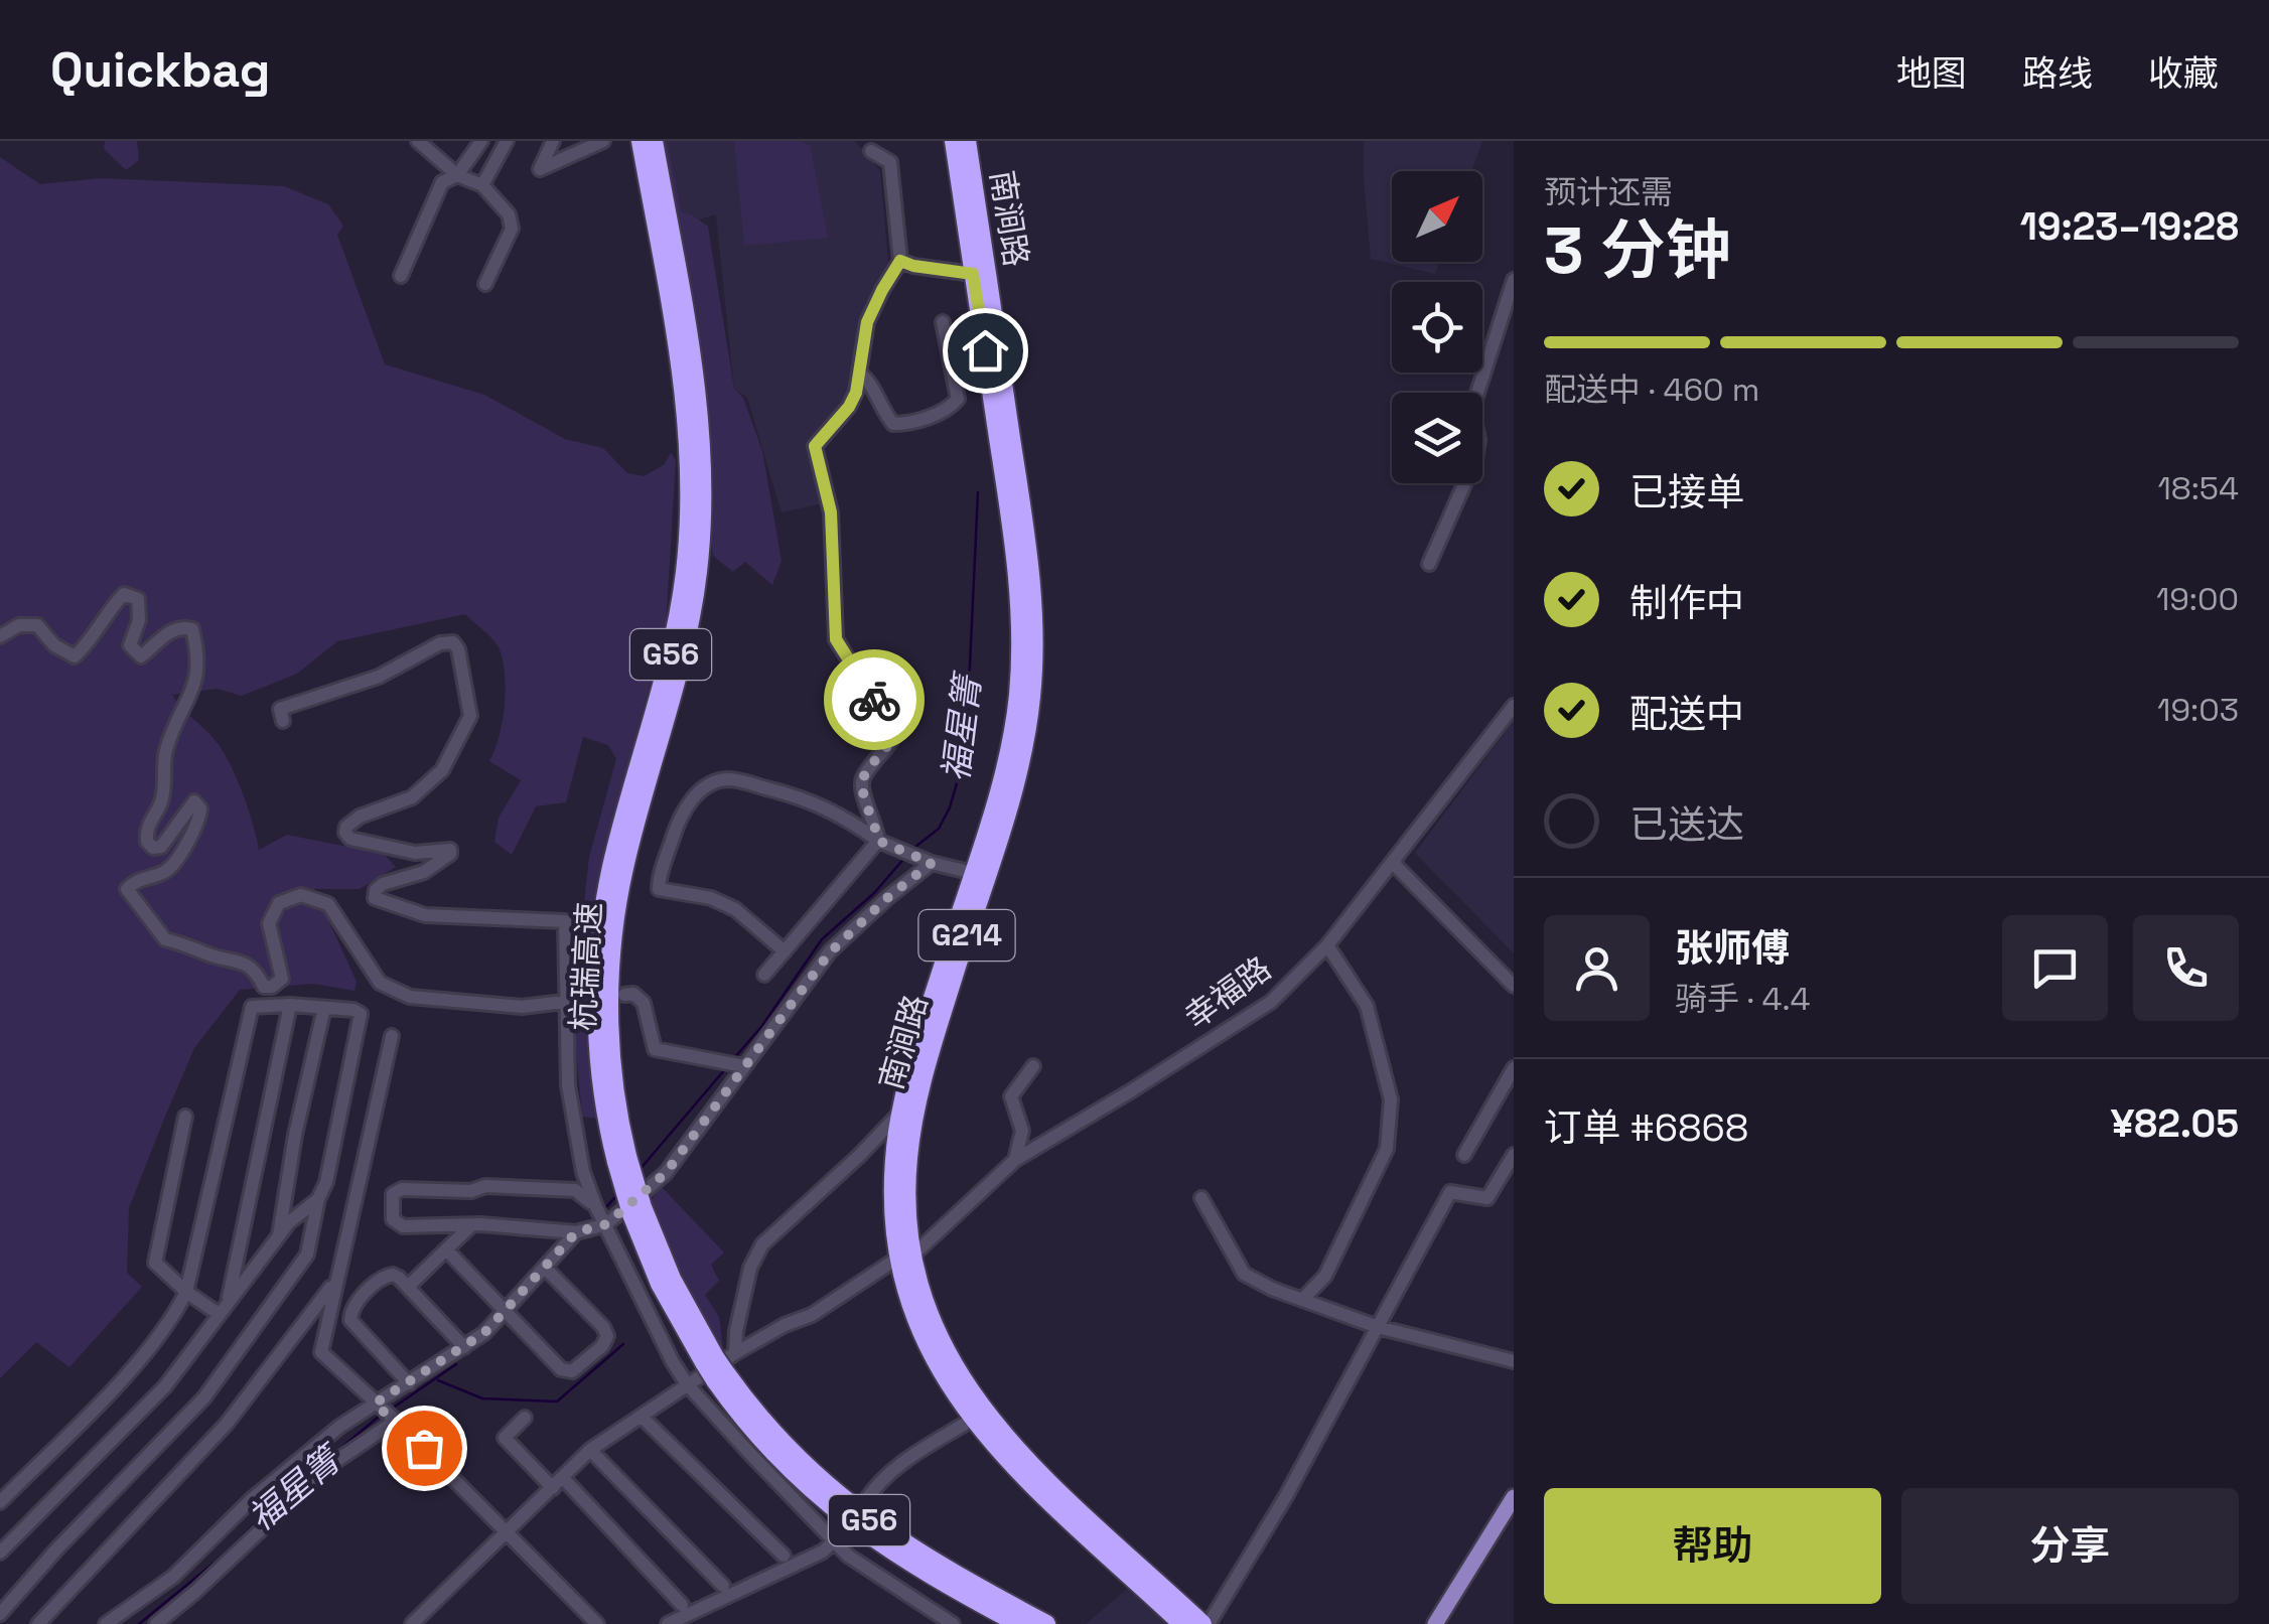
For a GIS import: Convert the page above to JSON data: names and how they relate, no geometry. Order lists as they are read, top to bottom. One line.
{"streets":{"highway":["南涧路","G56","G214","杭瑞高速"],"street":["幸福路"]},"crossings":[["南涧路","幸福路"]],"water":["福星箐"],"north":"top right","page":{"header":"Quickbag","nav":["地图","路线","收藏"],"heading":["3 分钟","预计还需","19:23–19:28"],"panel":["张师傅","骑手 · 4.4","订单 #6868","¥82.05"],"bar":"配送中 · 460 m","list":[["已接单","18:54"],["制作中","19:00"],["配送中","19:03"],"已送达"],"buttons":["帮助","分享"]}}
